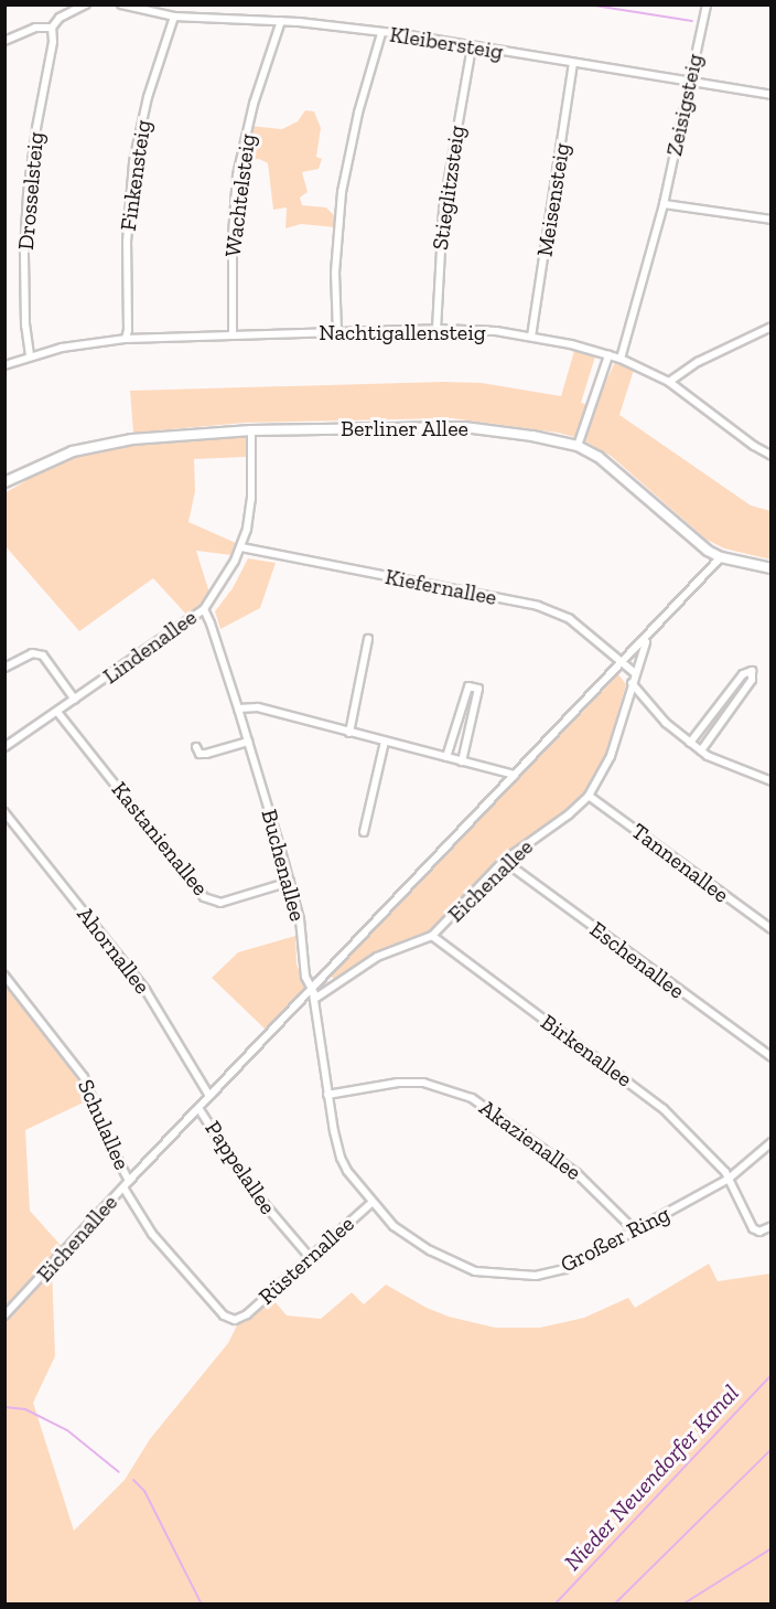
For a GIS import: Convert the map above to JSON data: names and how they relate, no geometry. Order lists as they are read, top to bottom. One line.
{"streets":{"main road":["Berliner Allee"],"street":["Kleibersteig","Zeisigsteig","Finkensteig","Stieglitzsteig","Drosselsteig","Wachtelsteig","Meisensteig","Nachtigallensteig","Kiefernallee","Lindenallee","Kastanienallee","Tannenallee","Buchenallee","Eichenallee","Ahornallee","Eschenallee","Birkenallee","Schulallee","Akazienallee","Pappelallee","Großer Ring","Rüsternallee"]},"crossings":[["Kleibersteig","Zeisigsteig"],["Kleibersteig","Finkensteig"],["Kleibersteig","Stieglitzsteig"],["Kleibersteig","Wachtelsteig"],["Kleibersteig","Meisensteig"],["Zeisigsteig","Nachtigallensteig"],["Finkensteig","Nachtigallensteig"],["Stieglitzsteig","Nachtigallensteig"],["Drosselsteig","Nachtigallensteig"],["Wachtelsteig","Nachtigallensteig"],["Meisensteig","Nachtigallensteig"],["Berliner Allee","Lindenallee"],["Berliner Allee","Eichenallee"],["Kiefernallee","Lindenallee"],["Kiefernallee","Eichenallee"],["Lindenallee","Kastanienallee"],["Lindenallee","Buchenallee"],["Kastanienallee","Buchenallee"],["Tannenallee","Eichenallee"],["Buchenallee","Eichenallee"],["Buchenallee","Großer Ring"],["Eichenallee","Ahornallee"],["Eichenallee","Eschenallee"],["Eichenallee","Birkenallee"],["Eichenallee","Schulallee"],["Eichenallee","Pappelallee"],["Eichenallee","Großer Ring"],["Birkenallee","Großer Ring"],["Schulallee","Rüsternallee"],["Akazienallee","Großer Ring"],["Pappelallee","Rüsternallee"],["Großer Ring","Rüsternallee"]],"water":["Nieder Neuendorfer Kanal"]}
